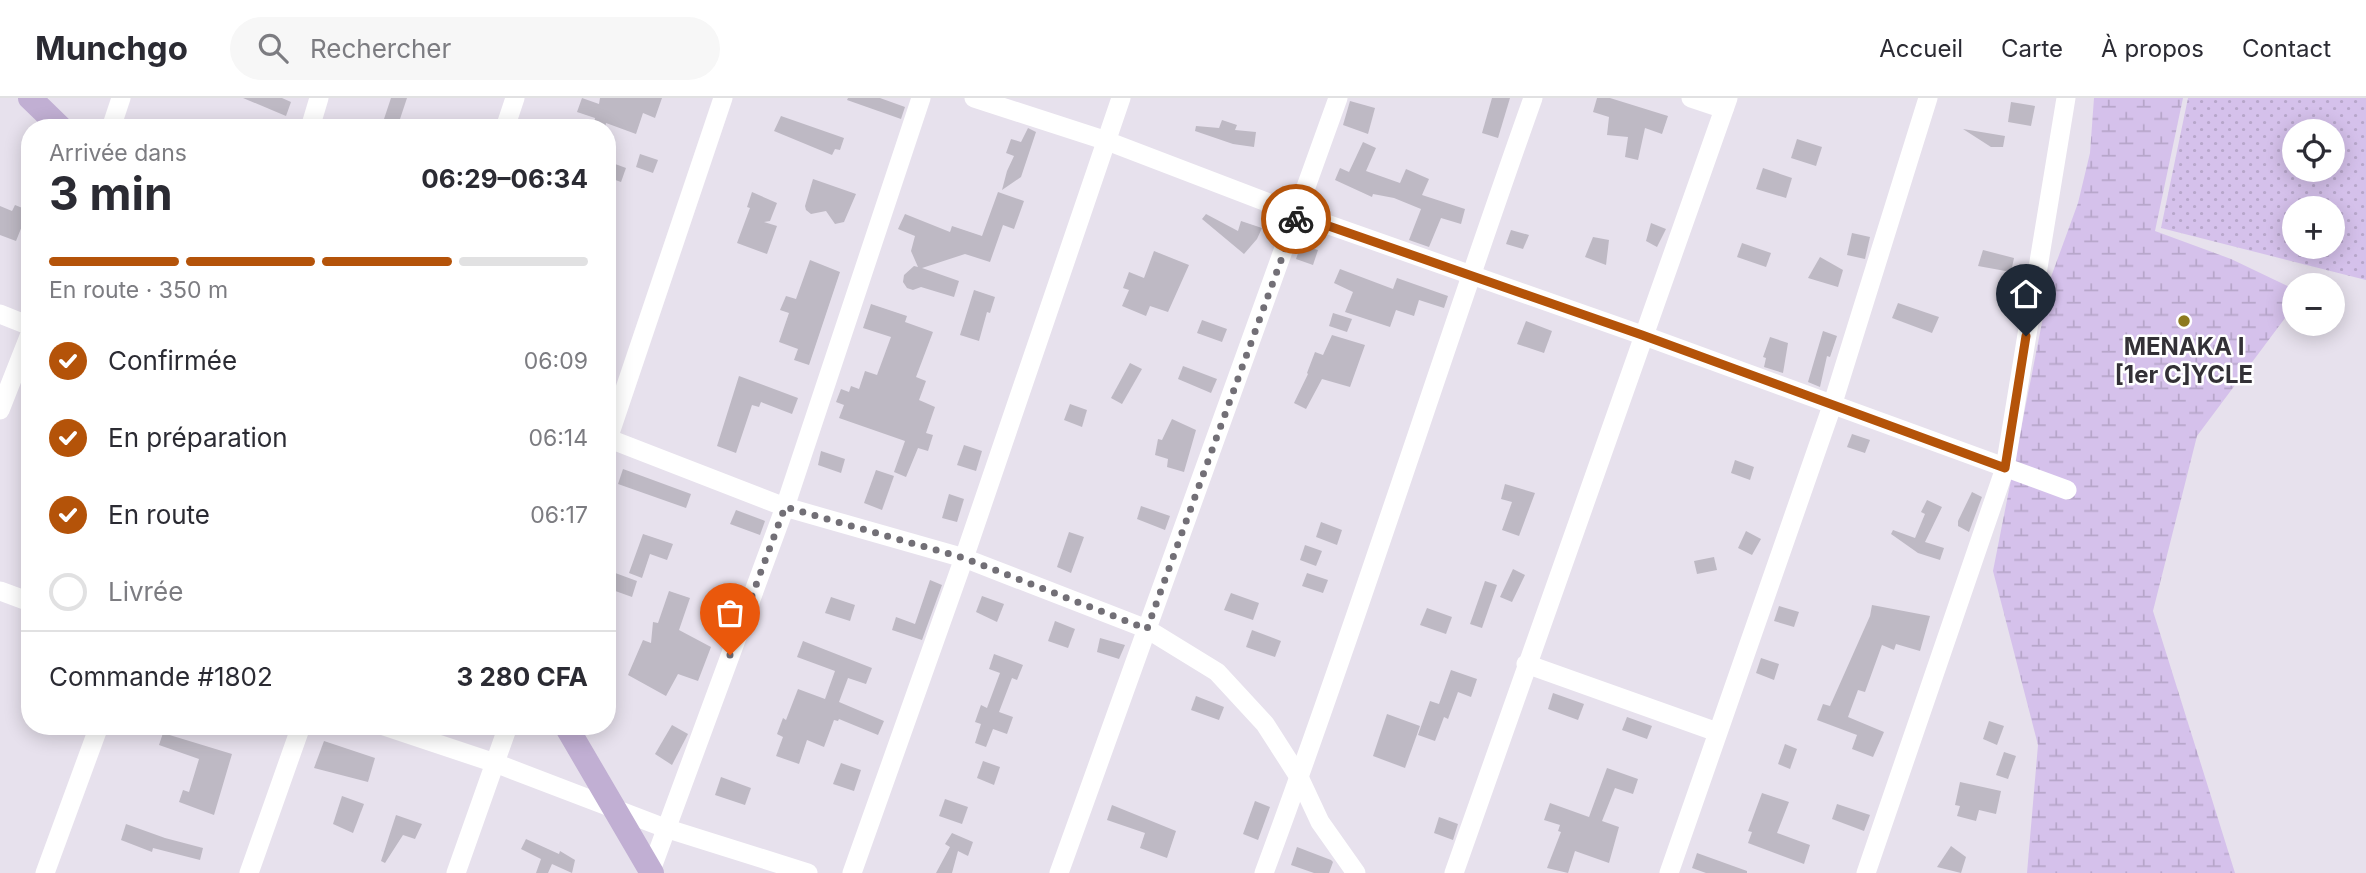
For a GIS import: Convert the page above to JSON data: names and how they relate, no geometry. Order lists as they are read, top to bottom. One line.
{"places":["MENAKA I [1er C]YCLE"],"page":{"header":"Munchgo","search":"Rechercher","nav":["Accueil","Carte","À propos","Contact"],"map_buttons":["+","−"],"heading":["3 min","Arrivée dans","06:29–06:34"],"panel":["Commande #1802","3 280 CFA"],"bar":"En route · 350 m","list":[["Confirmée","06:09"],["En préparation","06:14"],["En route","06:17"],"Livrée"]}}
